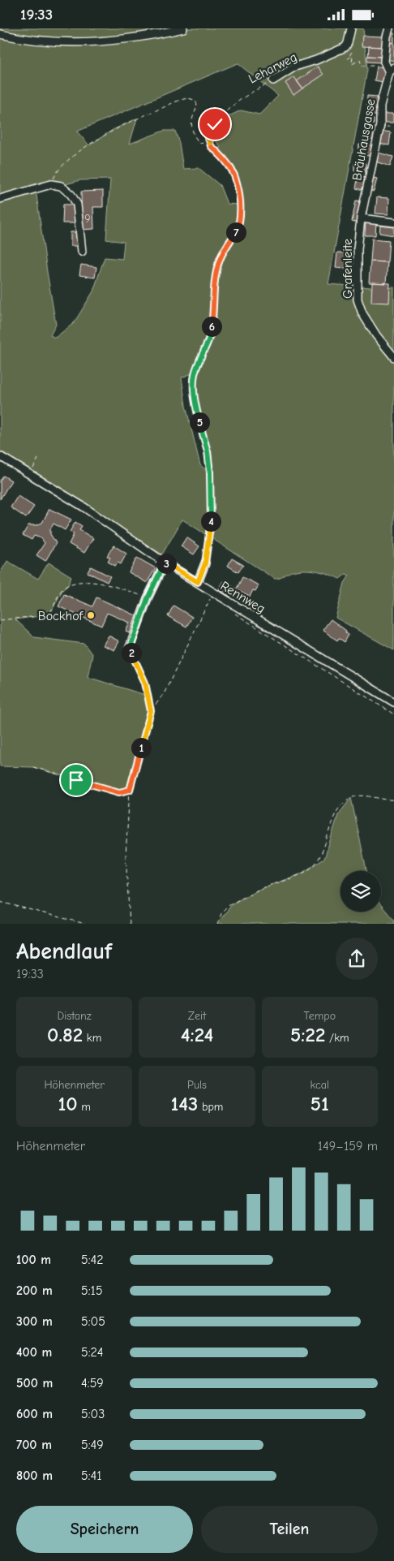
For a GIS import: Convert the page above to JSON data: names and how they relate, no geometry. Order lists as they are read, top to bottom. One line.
{"streets":{"street":["Leharweg","Bräuhausgasse","Grafenleite","Rennweg"]},"crossings":[["Bräuhausgasse","Grafenleite"]],"places":["Bockhof"],"house_numbers":["9"],"page":{"status":"19:33","pins":["7","6","5","4","3","2","1"],"heading":["Abendlauf","19:33"],"stats":[["Distanz","0.82 km"],["Zeit","4:24"],["Tempo","5:22 /km"],["Höhenmeter","10 m"],["Puls","143 bpm"],["kcal","51"]],"chart":["Höhenmeter","149–159 m"],"list":[{"name":"100 m","note":"5:42"},{"name":"200 m","note":"5:15"},{"name":"300 m","note":"5:05"},{"name":"400 m","note":"5:24"},{"name":"500 m","note":"4:59"},{"name":"600 m","note":"5:03"},{"name":"700 m","note":"5:49"},{"name":"800 m","note":"5:41"}],"buttons":["Speichern","Teilen"]}}
